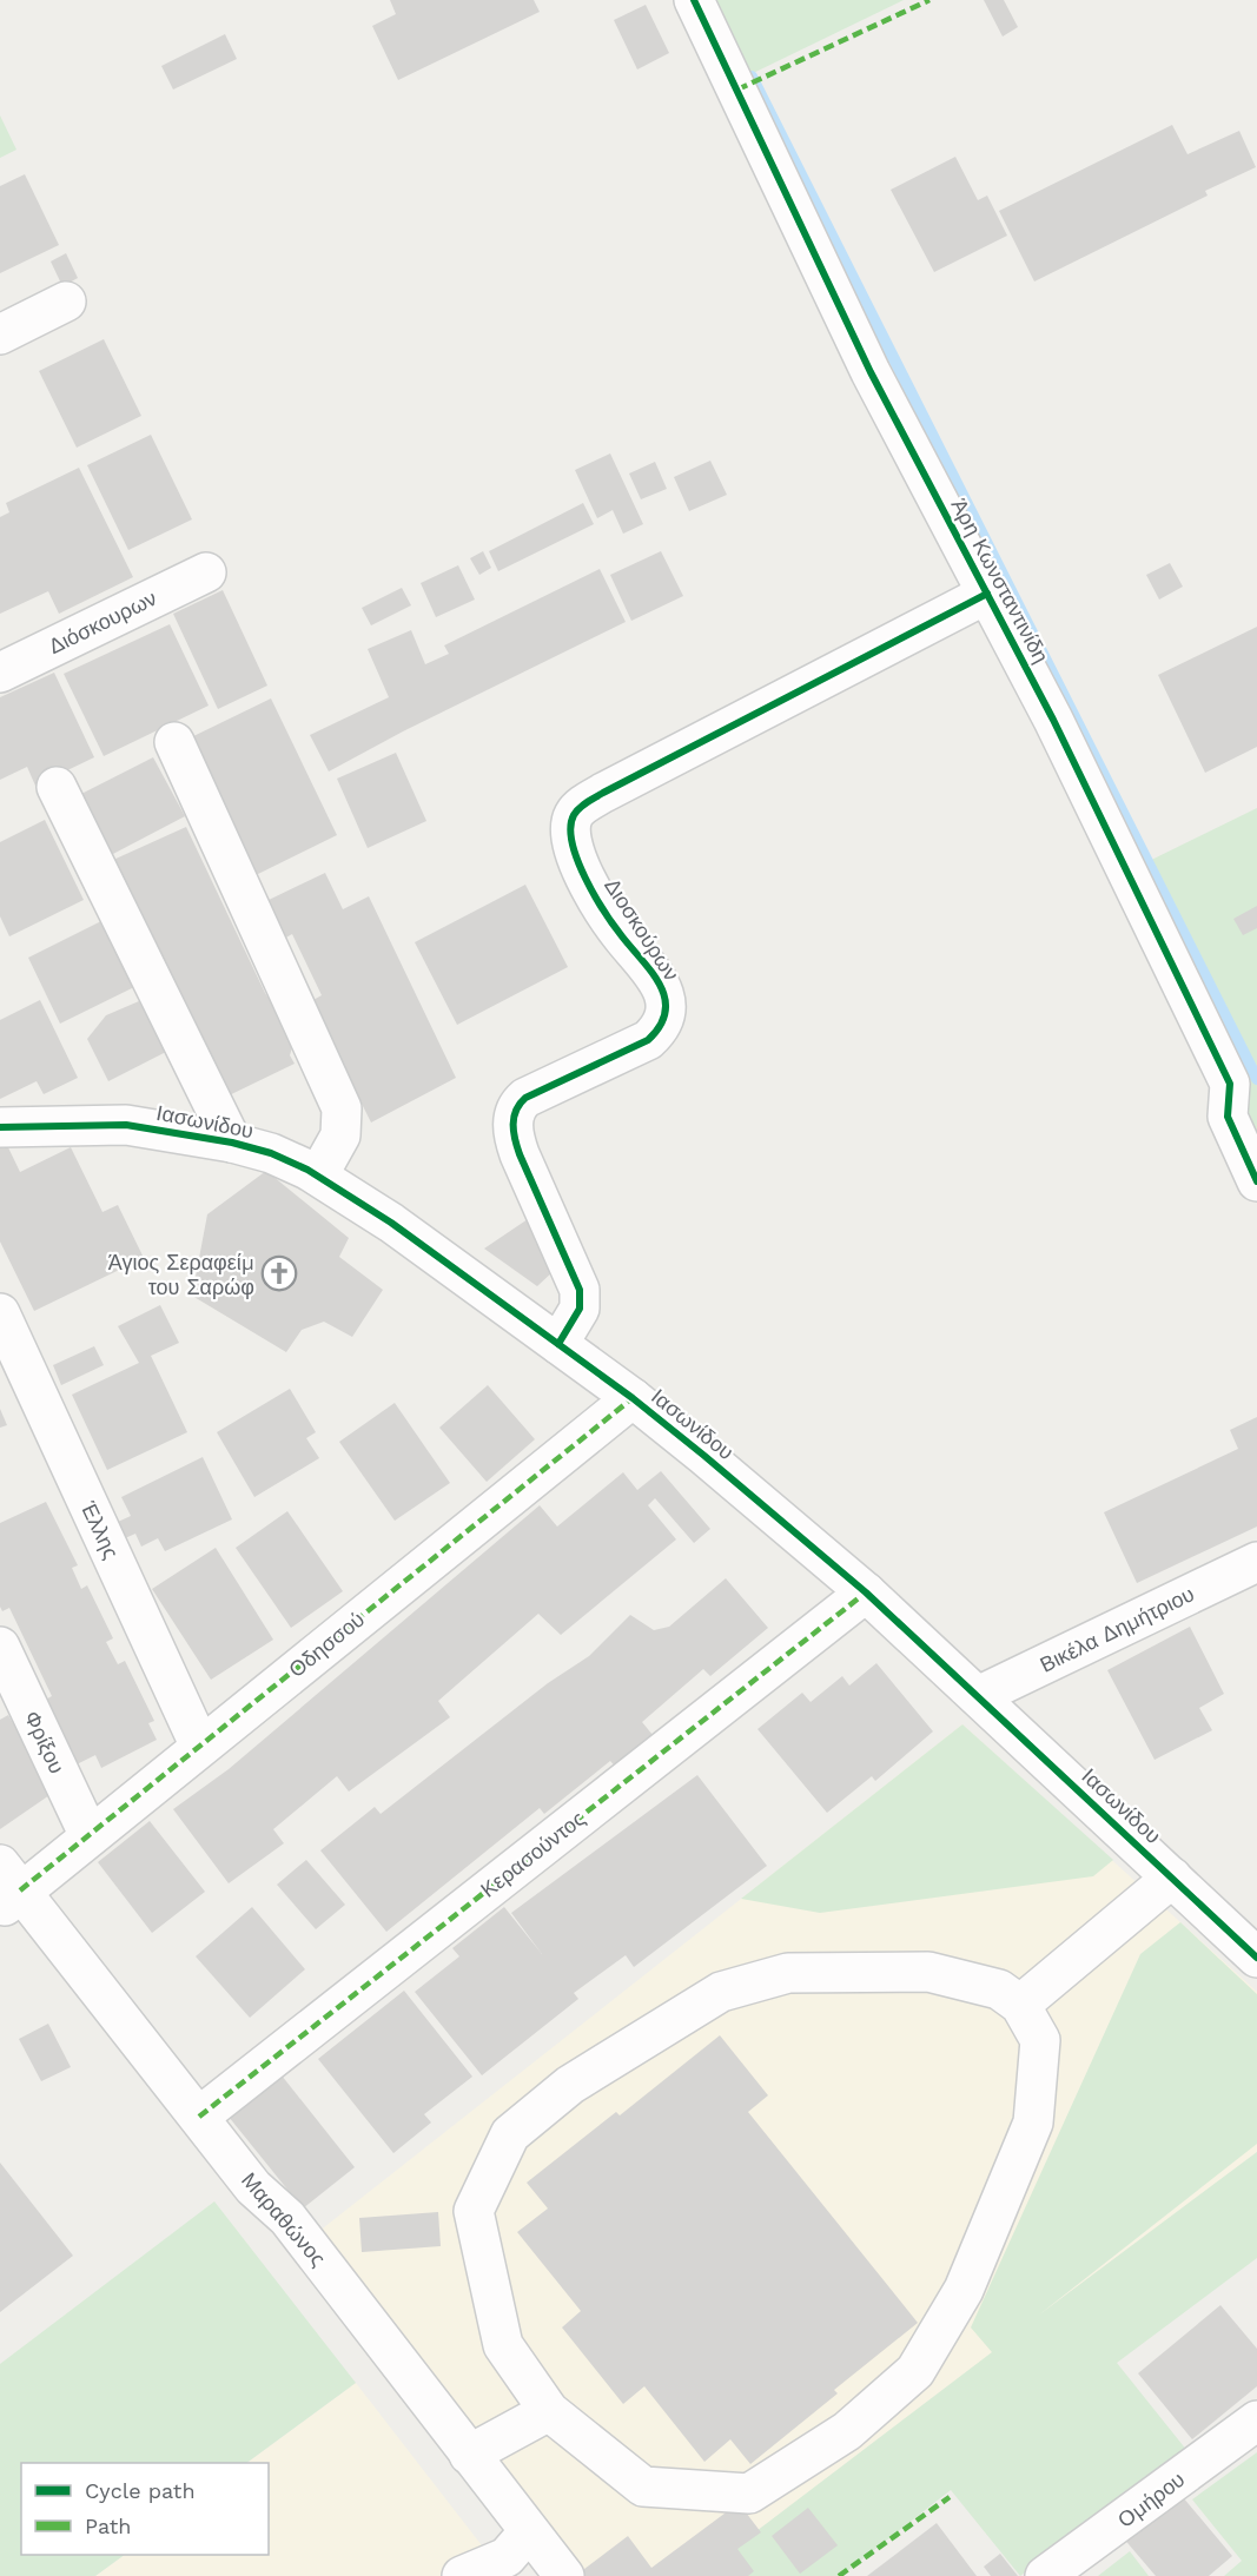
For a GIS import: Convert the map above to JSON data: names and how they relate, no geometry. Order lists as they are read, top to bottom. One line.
{"streets":{"street":["Άρη Κωνσταντινίδη","Διόσκουρων","Διοσκούρων","Ιασωνίδου","Έλλης","Βικέλα Δημήτριου","Οδησσού","Φρίξου","Κερασούντος","Μαραθώνος","Ομήρου"]},"crossings":[["Άρη Κωνσταντινίδη","Διοσκούρων"],["Διοσκούρων","Ιασωνίδου"],["Ιασωνίδου","Βικέλα Δημήτριου"],["Ιασωνίδου","Οδησσού"],["Ιασωνίδου","Κερασούντος"],["Έλλης","Οδησσού"],["Οδησσού","Φρίξου"],["Οδησσού","Μαραθώνος"],["Κερασούντος","Μαραθώνος"]],"places":{"church":["Άγιος Σεραφείμ του Σαρώφ"]},"legend":["Cycle path","Path"]}
